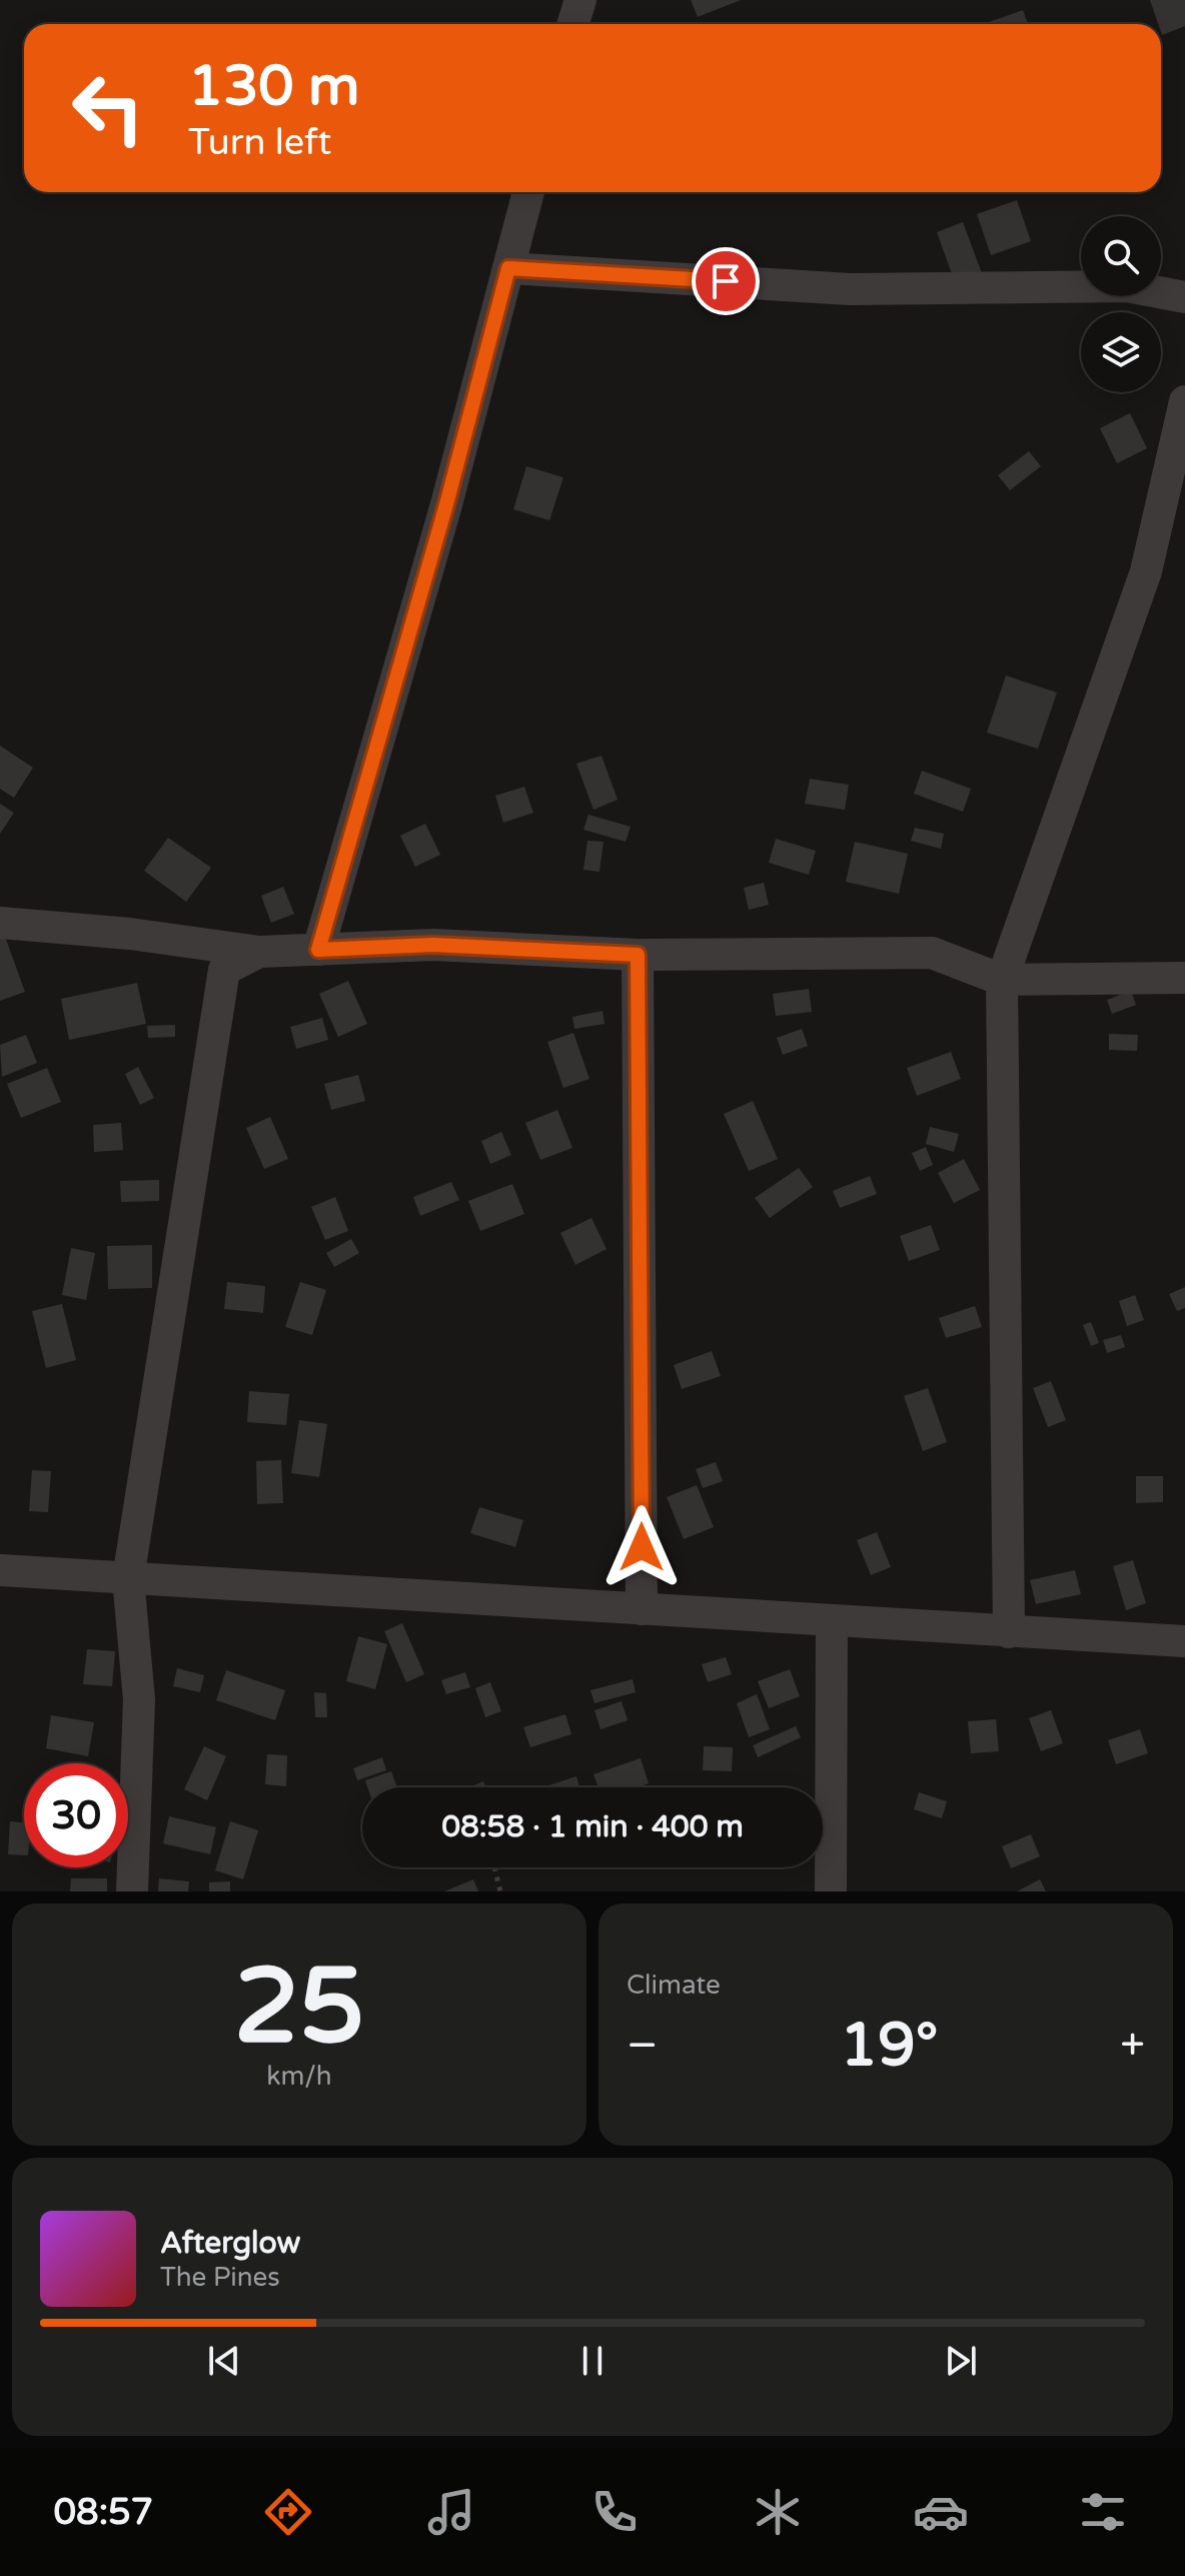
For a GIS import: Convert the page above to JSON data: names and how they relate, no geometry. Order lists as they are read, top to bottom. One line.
{"page":{"turn":["130 m","Turn left"],"limit":"30","trip":"08:58 · 1 min · 400 m","tile":[["25","km/h"],"Climate"],"heat":["−","19°","+"],"song":["Afterglow","The Pines"],"tabs":"08:57"}}
